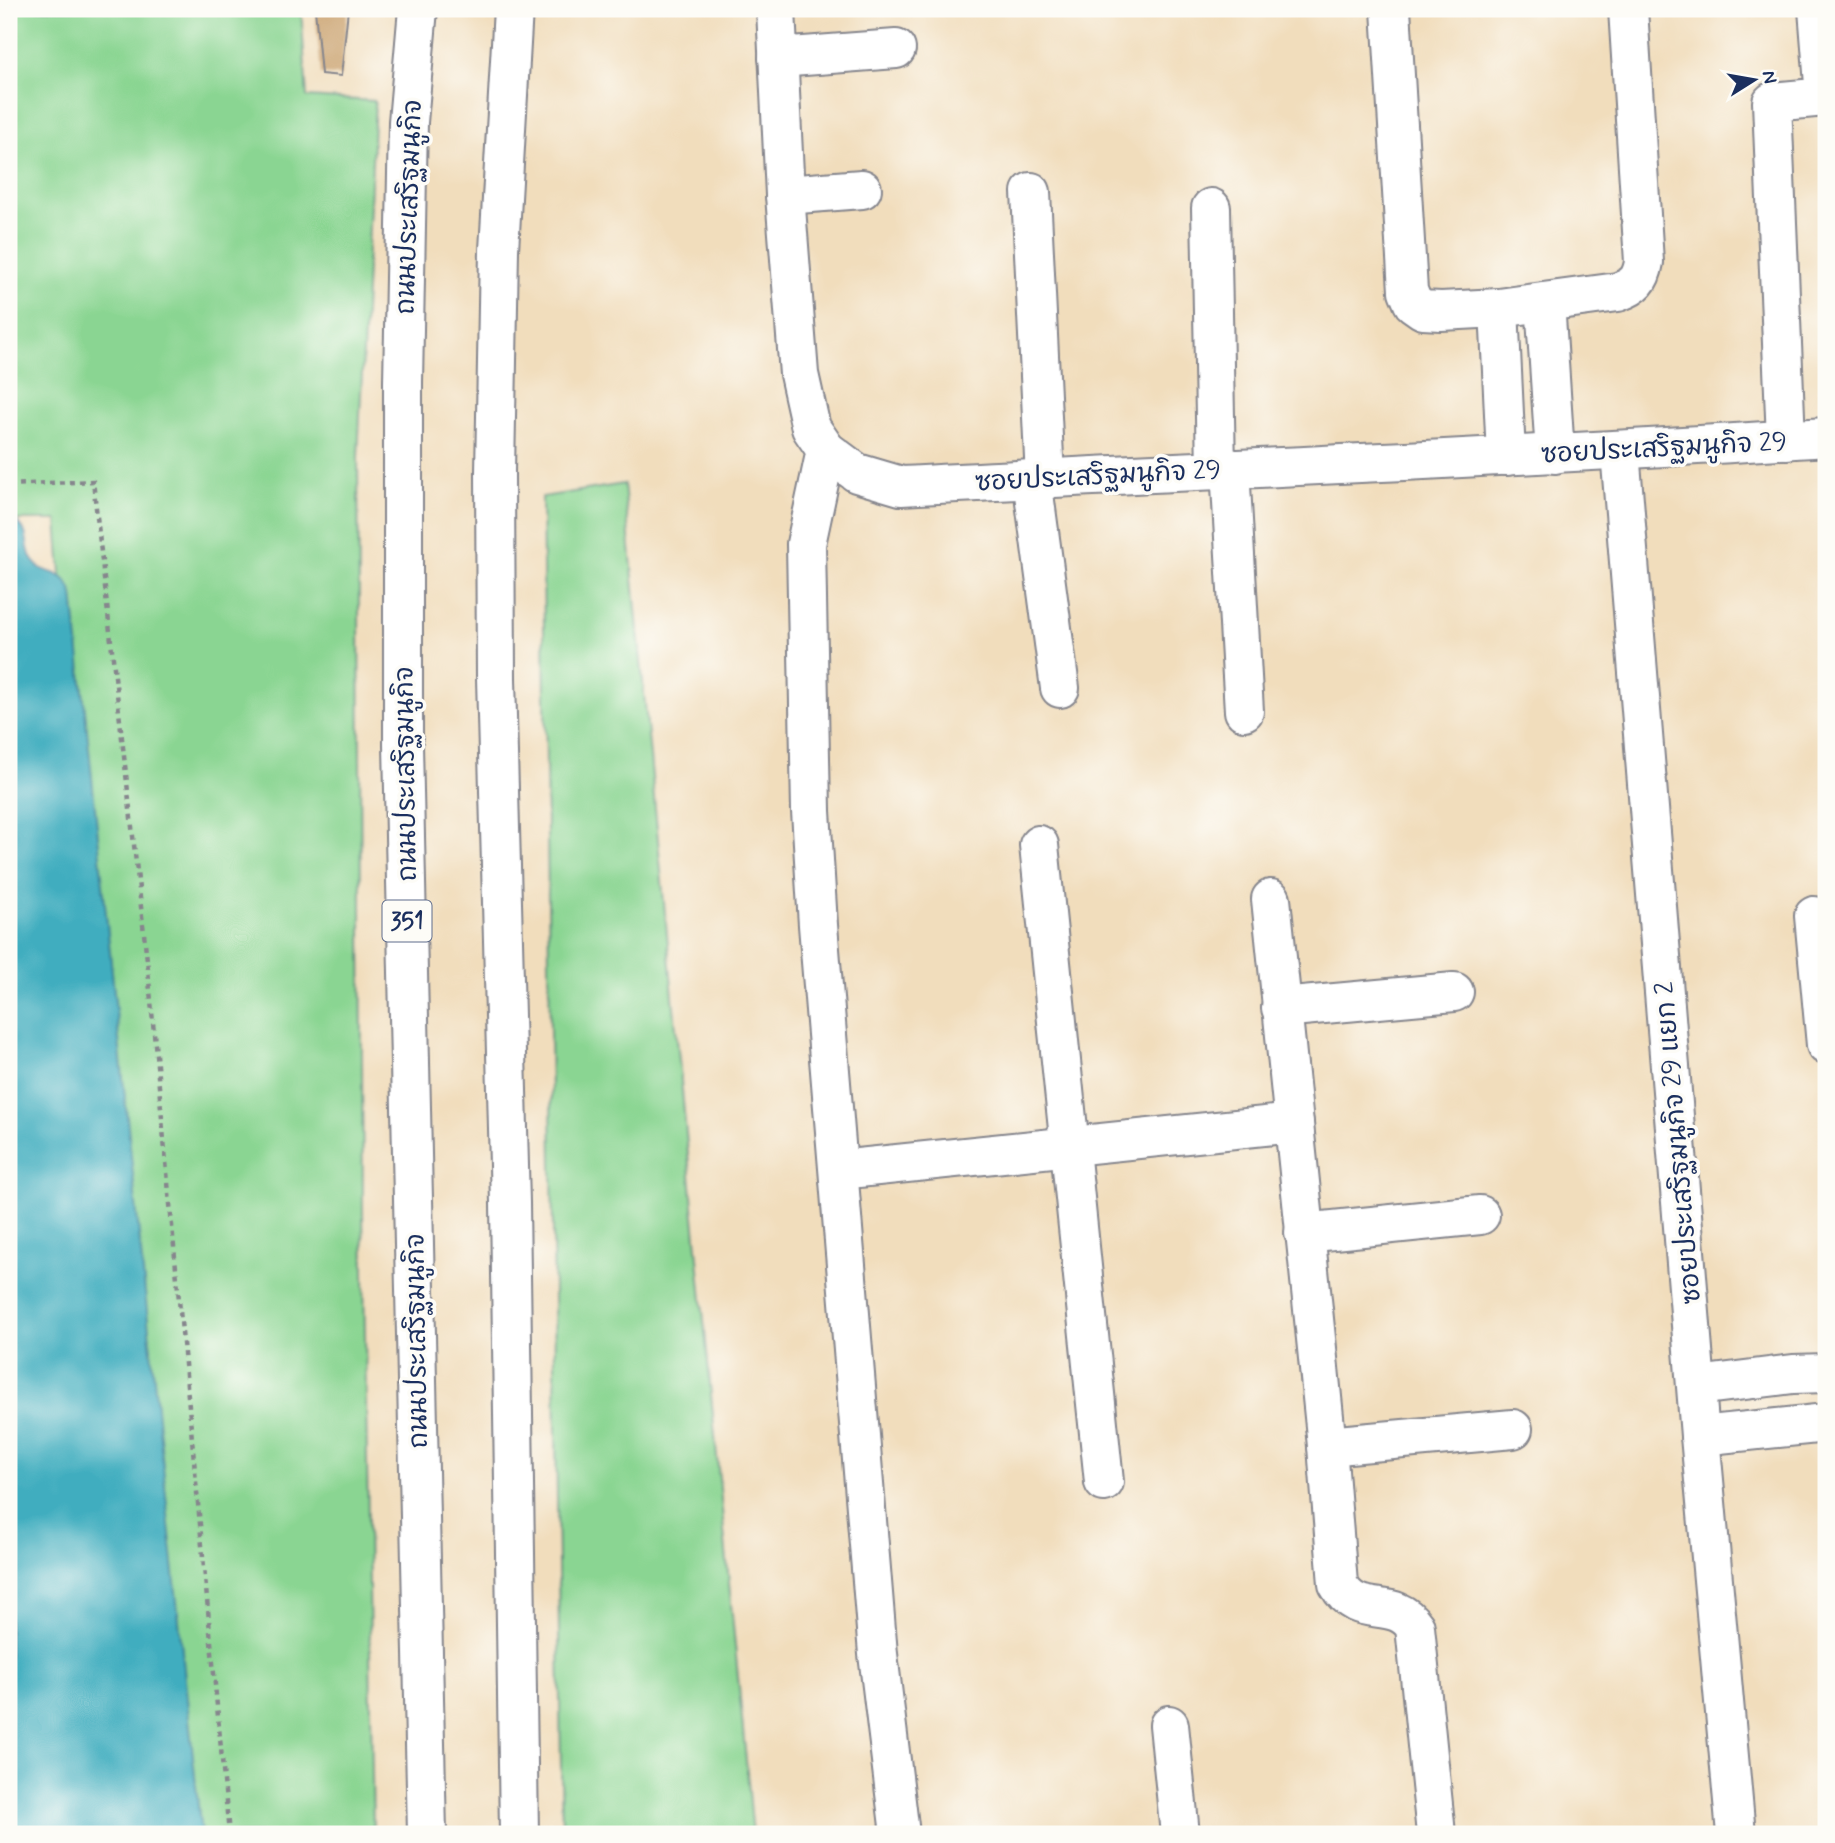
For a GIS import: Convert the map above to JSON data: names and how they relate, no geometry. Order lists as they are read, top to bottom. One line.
{"streets":{"street":["ถนนประเสริฐมนูกิจ","ซอยประเสริฐมนูกิจ 29","351","ซอยประเสริฐมนูกิจ 29 แยก 2"]},"crossings":[["ซอยประเสริฐมนูกิจ 29","ซอยประเสริฐมนูกิจ 29 แยก 2"]],"north":"right"}
